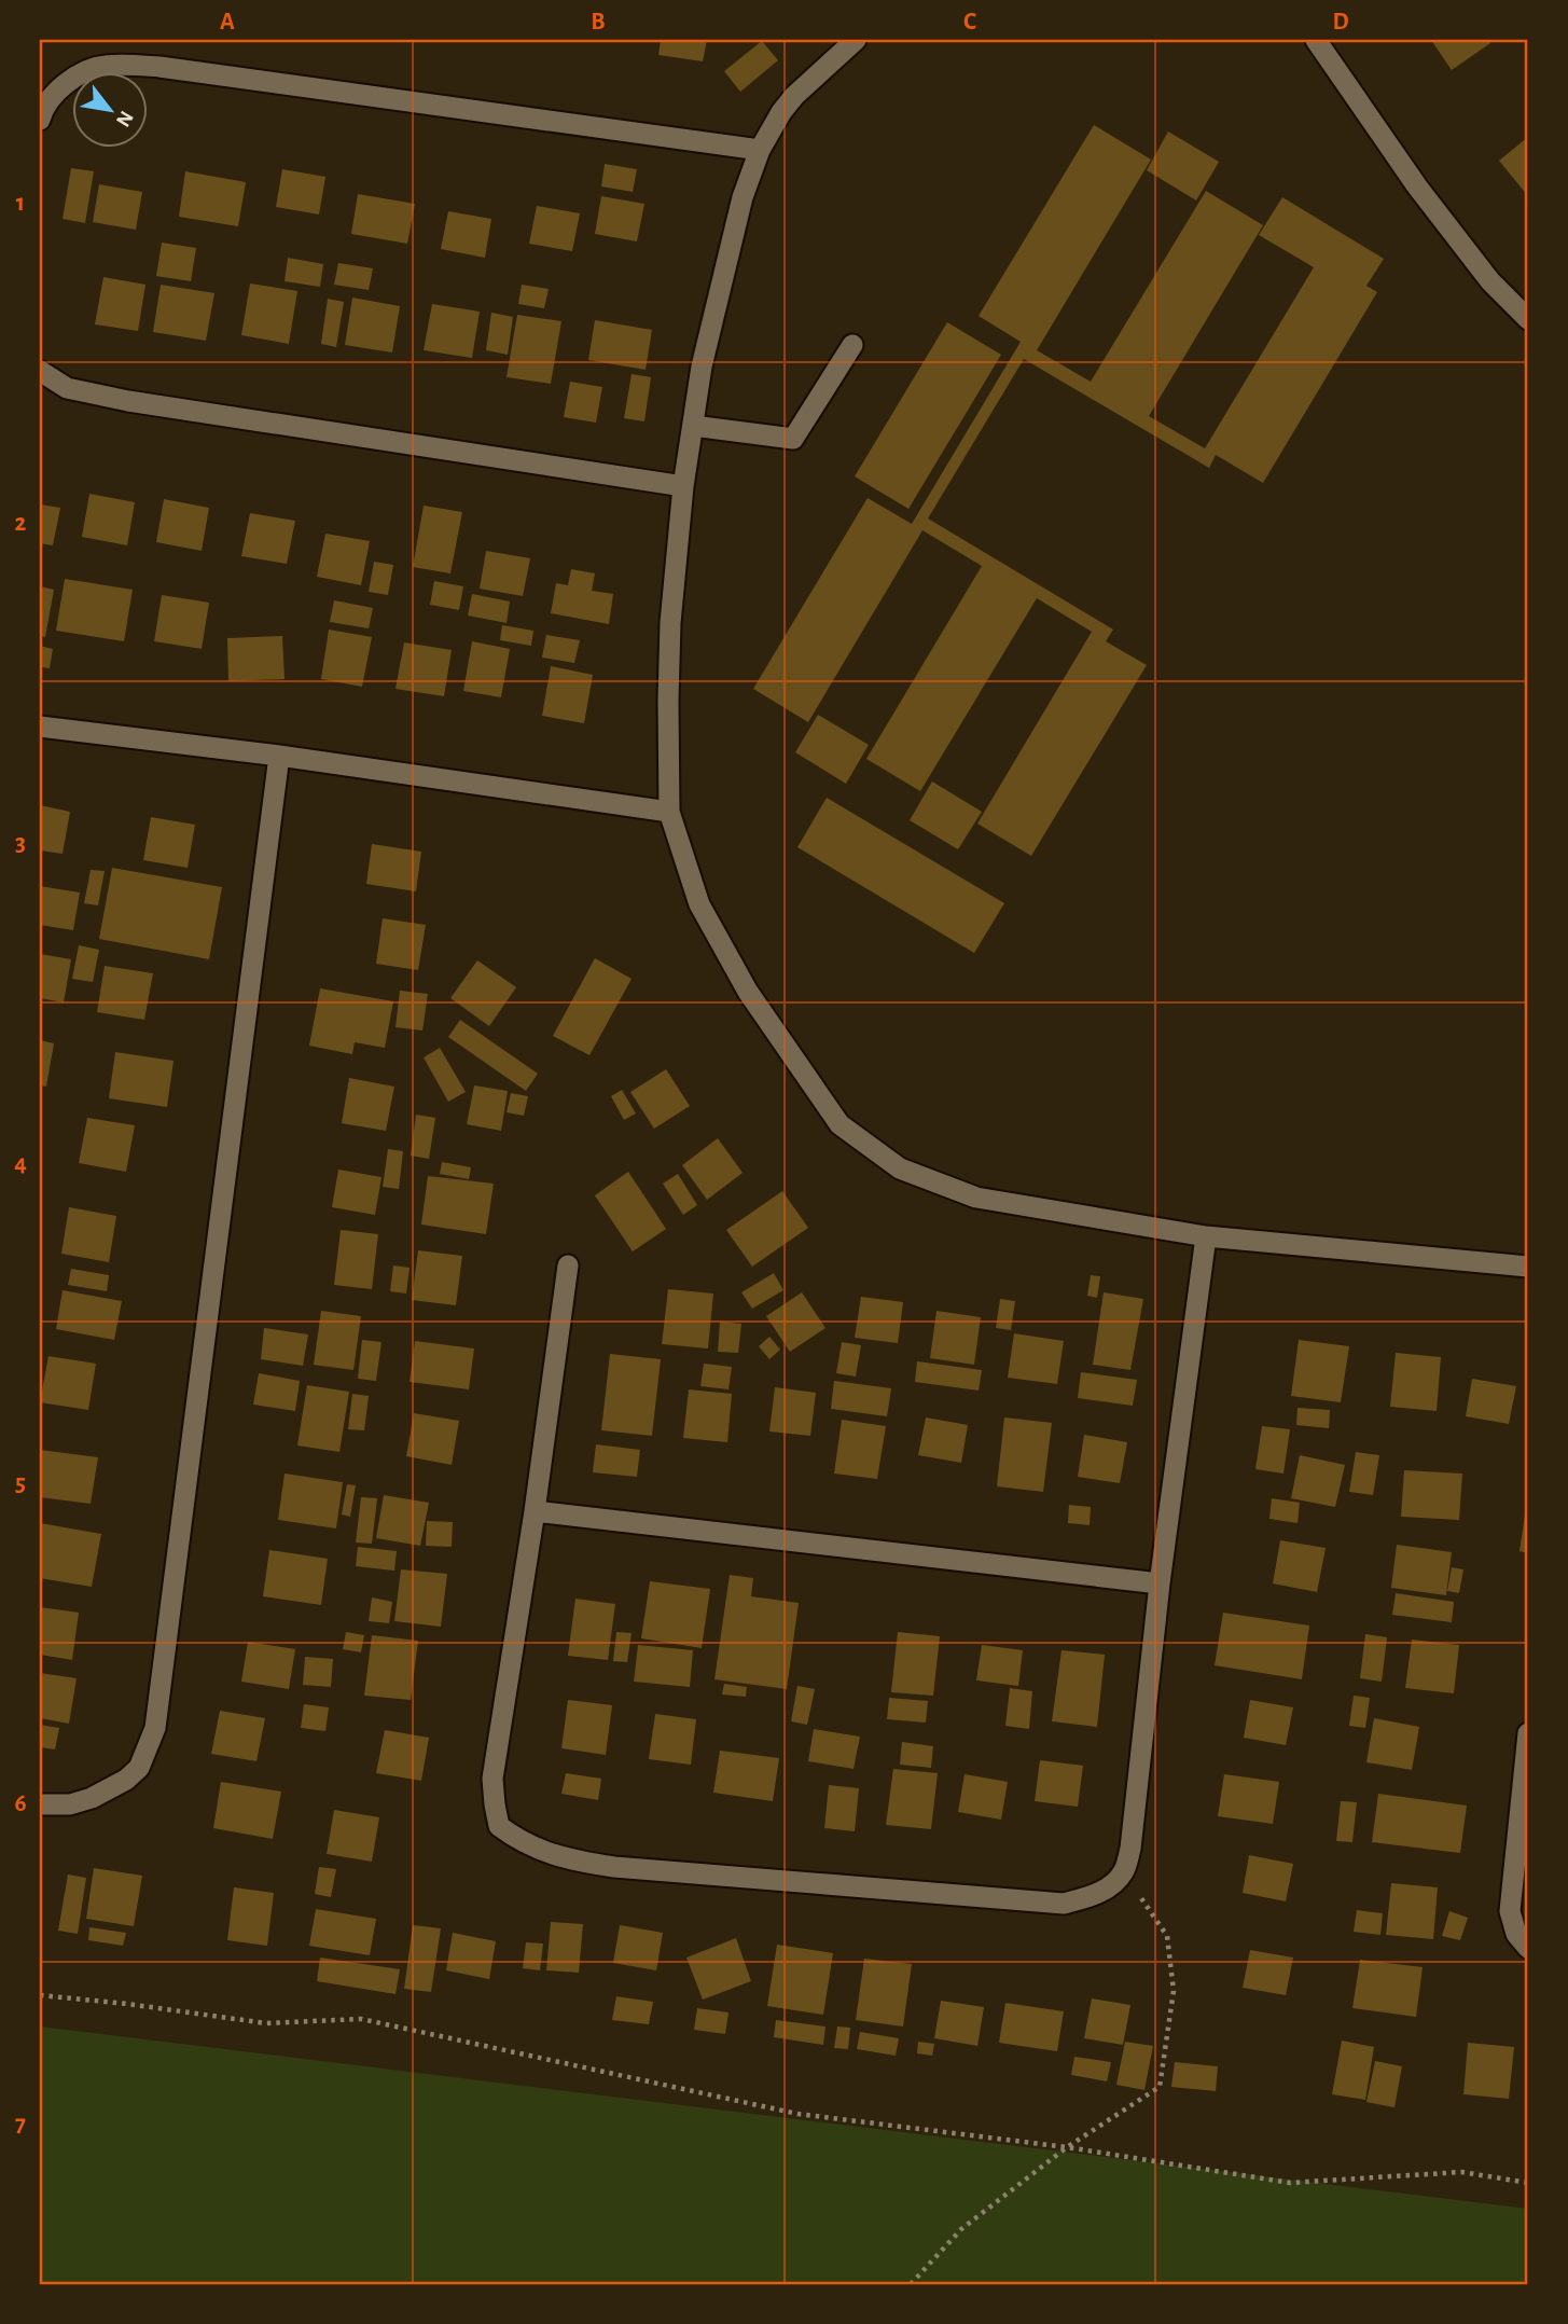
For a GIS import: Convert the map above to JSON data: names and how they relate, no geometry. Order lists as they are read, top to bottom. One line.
{"north":"bottom right","grid":{"columns":["A","B","C","D"],"rows":["1","2","3","4","5","6","7"]}}
